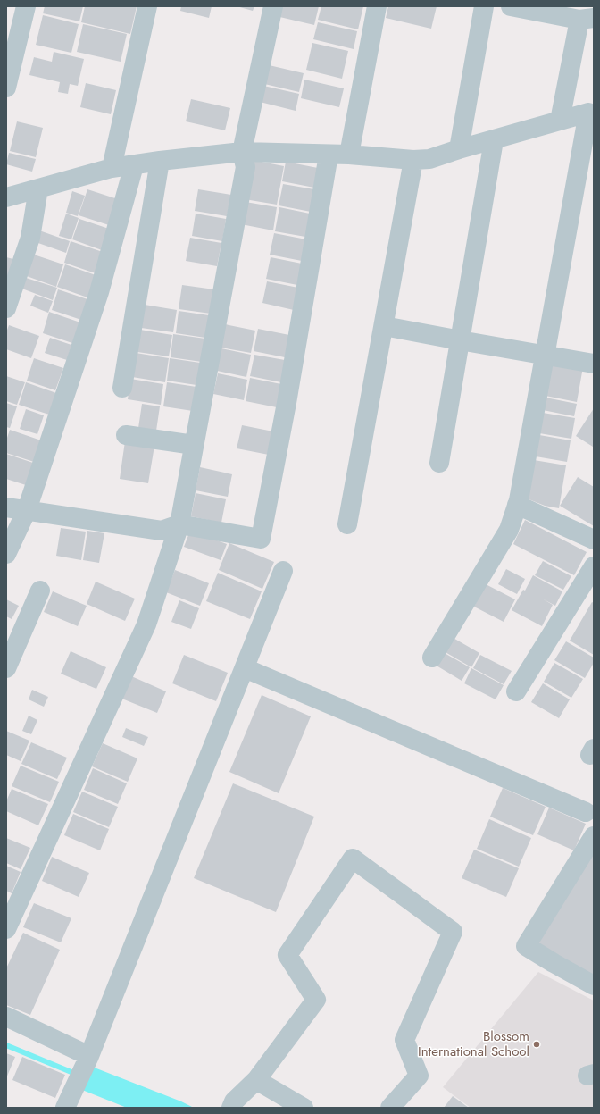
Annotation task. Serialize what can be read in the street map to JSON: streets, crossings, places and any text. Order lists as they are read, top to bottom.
{
  "places": ["Blossom International School"]
}
